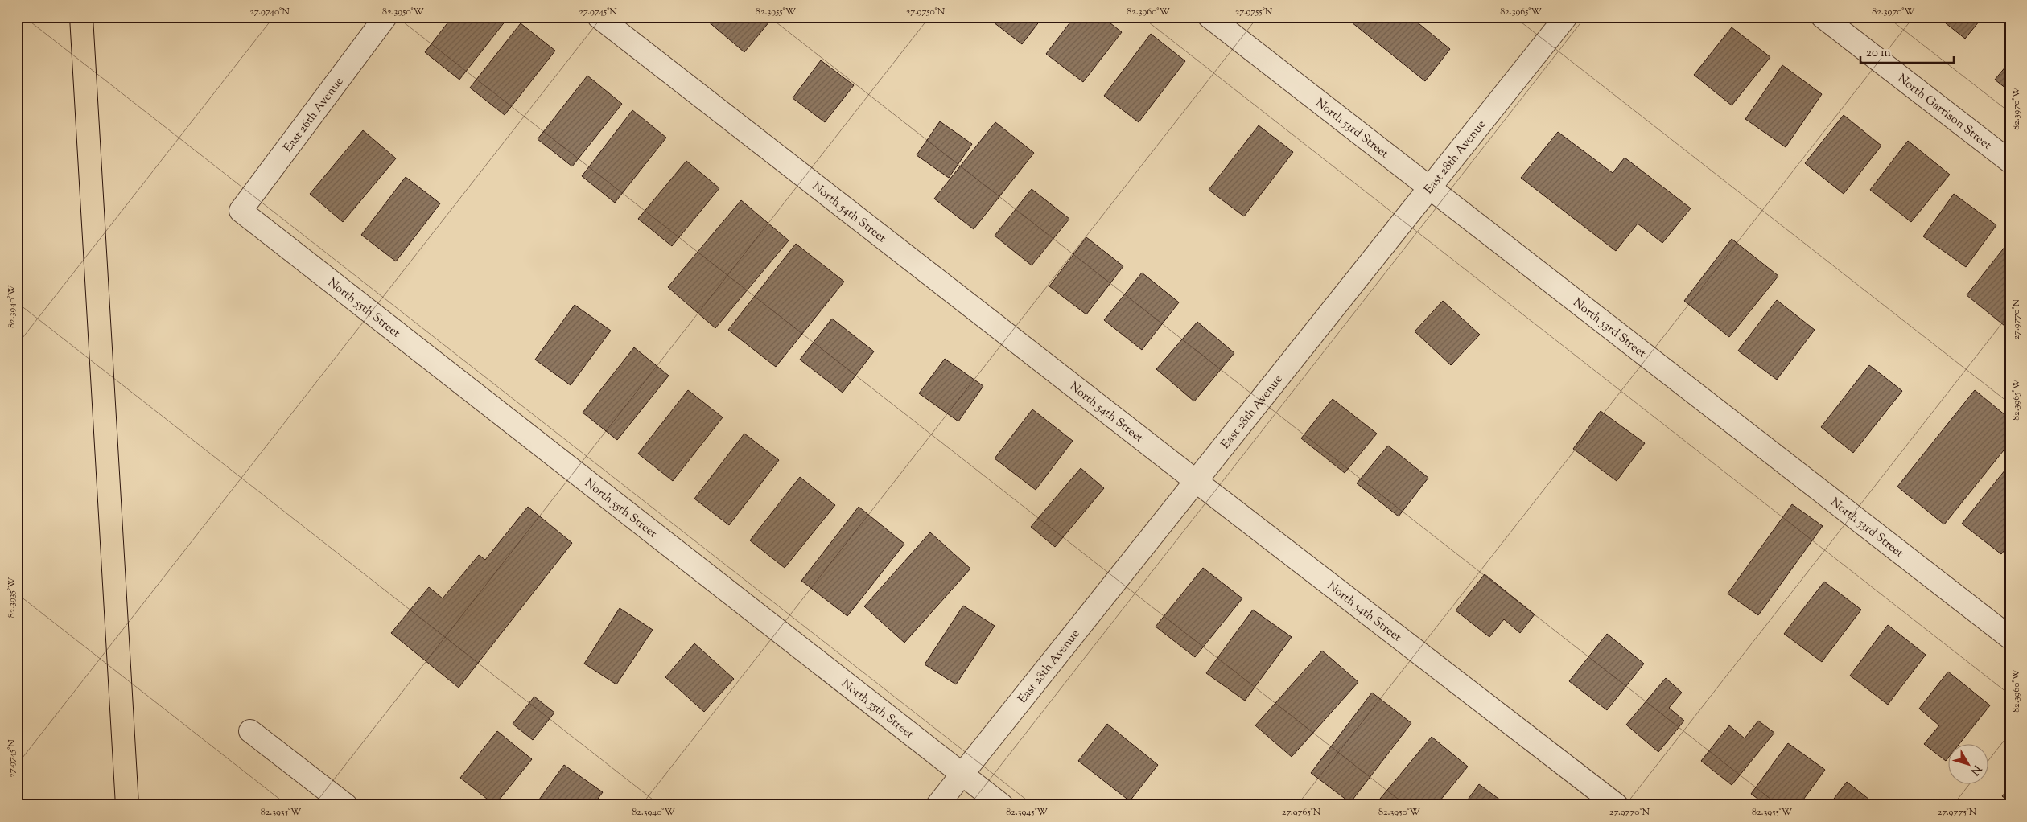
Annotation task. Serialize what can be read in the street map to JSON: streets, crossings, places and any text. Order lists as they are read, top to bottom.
{
  "streets": {
    "street": [
      "North Garrison Street",
      "East 26th Avenue",
      "North 53rd Street",
      "East 28th Avenue",
      "North 54th Street",
      "North 55th Street"
    ]
  },
  "crossings": [
    ["East 26th Avenue", "North 55th Street"],
    ["North 53rd Street", "East 28th Avenue"],
    ["East 28th Avenue", "North 54th Street"],
    ["East 28th Avenue", "North 55th Street"]
  ],
  "scale_bar": "20 m",
  "north": "bottom right",
  "coordinates": [
    "27.9740°N",
    "82.3950°W",
    "27.9745°N",
    "82.3955°W",
    "27.9750°N",
    "82.3960°W",
    "27.9755°N",
    "82.3965°W",
    "82.3970°W",
    "82.3940°W",
    "27.9770°N",
    "82.3935°W",
    "82.3945°W",
    "27.9765°N",
    "27.9775°N"
  ]
}
